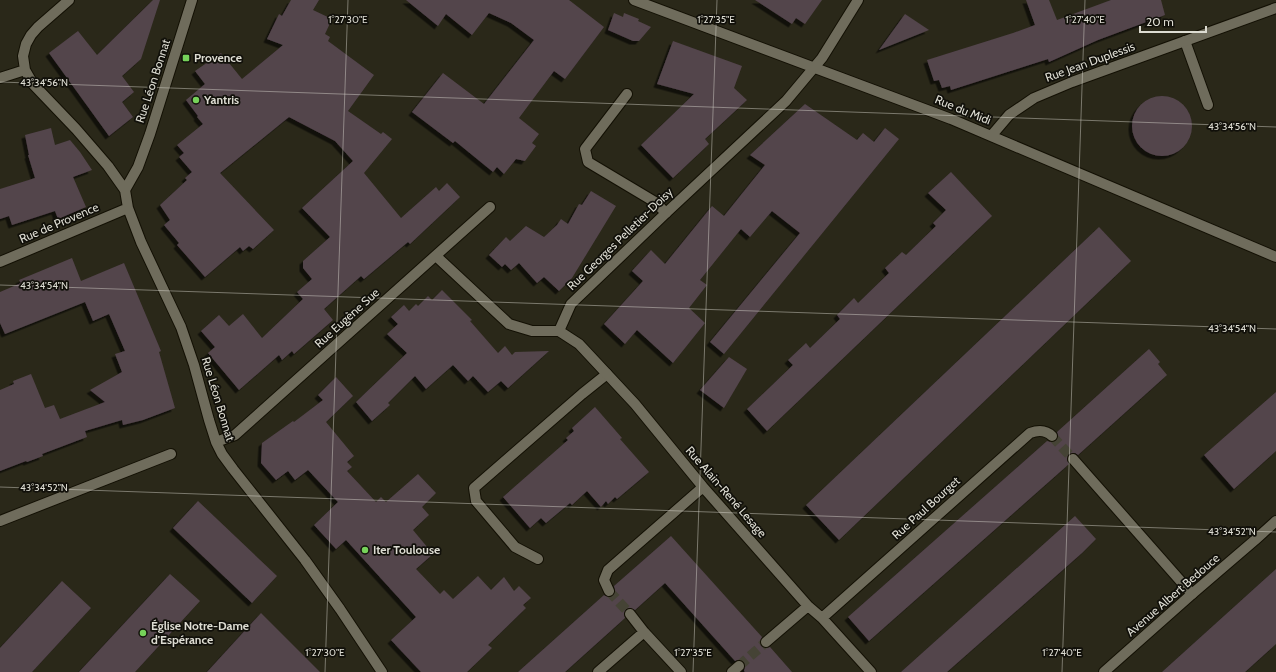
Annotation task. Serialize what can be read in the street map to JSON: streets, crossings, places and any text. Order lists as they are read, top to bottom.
{
  "streets": {
    "street": [
      "Rue Jean Duplessis",
      "Rue Léon Bonnat",
      "Rue du Midi",
      "Rue de Provence",
      "Rue Georges Pelletier-Doisy",
      "Rue Eugène Sue",
      "Rue Alain-René Lesage",
      "Rue Paul Bourget",
      "Avenue Albert Bedouce"
    ]
  },
  "crossings": [
    ["Rue Jean Duplessis", "Rue du Midi"],
    ["Rue Léon Bonnat", "Rue de Provence"],
    ["Rue Léon Bonnat", "Rue Eugène Sue"],
    ["Rue du Midi", "Rue Georges Pelletier-Doisy"],
    ["Rue Georges Pelletier-Doisy", "Rue Alain-René Lesage"],
    ["Rue Alain-René Lesage", "Rue Paul Bourget"]
  ],
  "places": {
    "transit": ["Provence"],
    "other": ["Yantris", "Iter Toulouse", "Église Notre-Dame d'Espérance"]
  },
  "scale_bar": "20 m",
  "coordinates": [
    "1°27'30\"E",
    "1°27'35\"E",
    "1°27'40\"E",
    "43°34'56\"N",
    "43°34'54\"N",
    "43°34'52\"N"
  ]
}
